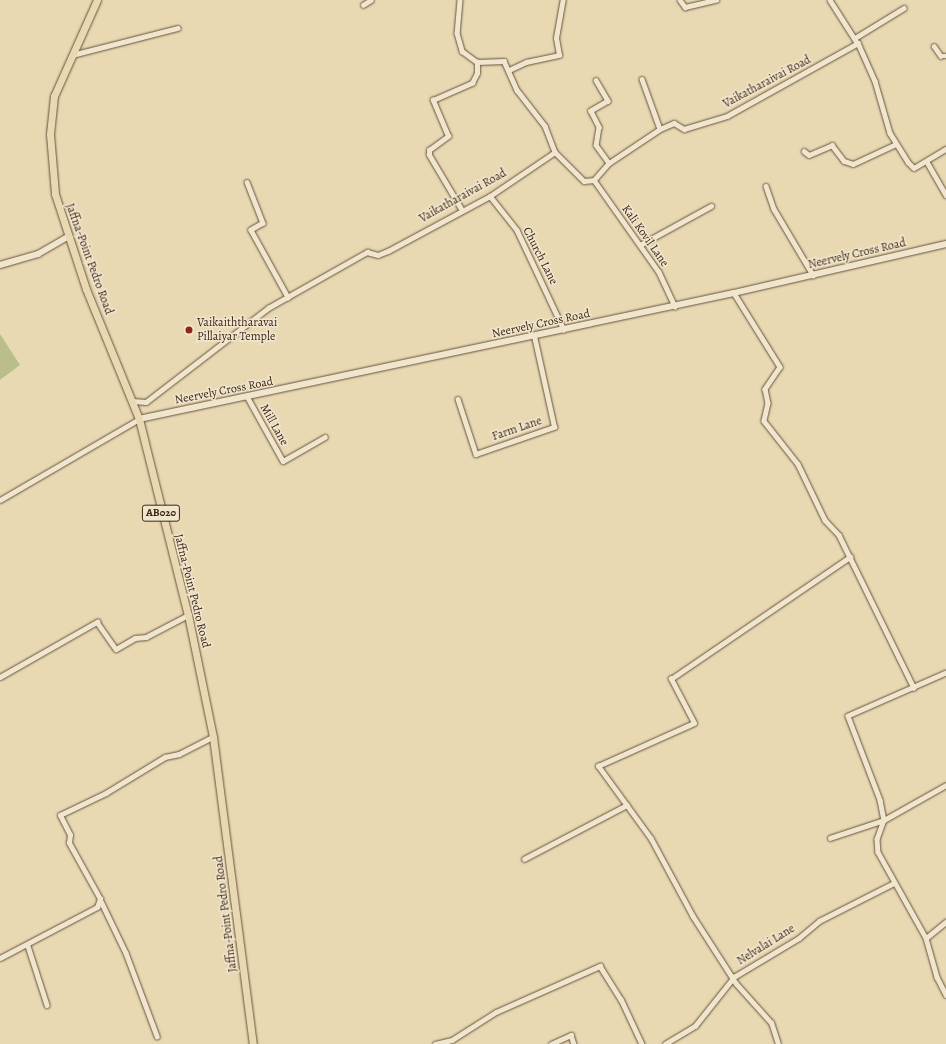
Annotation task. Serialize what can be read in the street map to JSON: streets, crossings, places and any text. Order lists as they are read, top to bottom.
{
  "streets": {
    "main road": ["Jaffna-Point Pedro Road", "AB020"],
    "street": [
      "Vaikatharaivai Road",
      "Kali Kovil Lane",
      "Neervely Cross Road",
      "Church Lane",
      "Mill Lane",
      "Farm Lane",
      "Nelvalai Lane"
    ]
  },
  "crossings": [
    ["Vaikatharaivai Road", "Kali Kovil Lane"],
    ["Vaikatharaivai Road", "Church Lane"],
    ["Vaikatharaivai Road", "Jaffna-Point Pedro Road"],
    ["Kali Kovil Lane", "Neervely Cross Road"],
    ["Neervely Cross Road", "Church Lane"],
    ["Neervely Cross Road", "Jaffna-Point Pedro Road"],
    ["Neervely Cross Road", "Mill Lane"],
    ["Neervely Cross Road", "Farm Lane"]
  ],
  "places": ["Vaikaiththaravai Pillaiyar Temple"]
}
